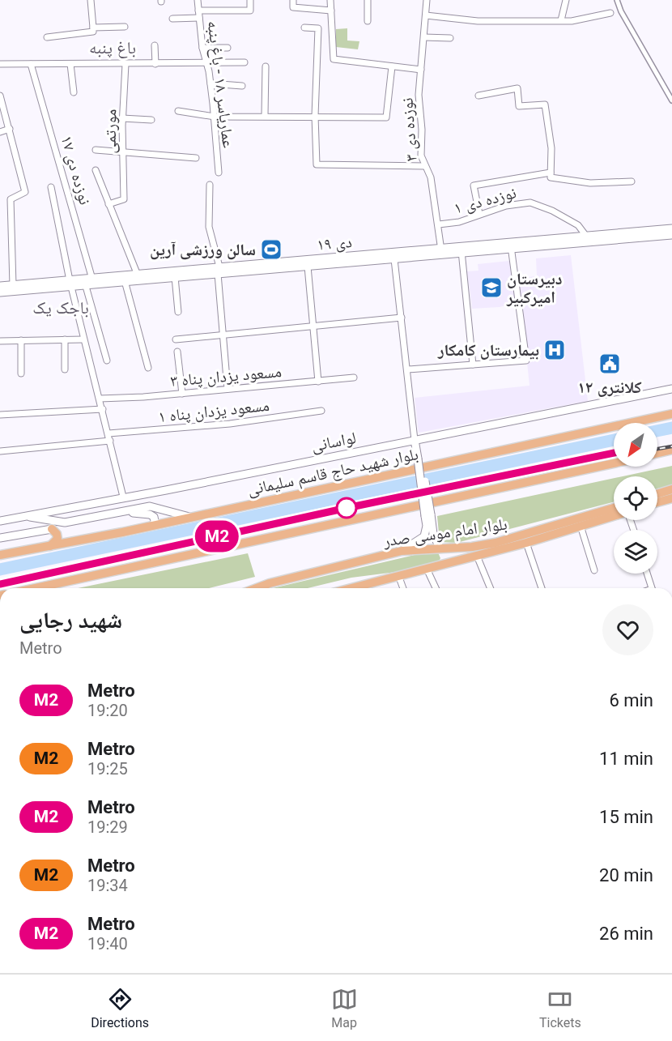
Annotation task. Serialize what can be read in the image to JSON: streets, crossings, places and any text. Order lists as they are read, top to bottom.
{
  "streets": {
    "main road": [
      "۱۹ دی",
      "لواسانی",
      "بلوار شهید حاج قاسم سلیمانی",
      "بلوار امام موسی صدر"
    ],
    "street": [
      "عماریاسر ۱۸ - باغ پنبه",
      "نوزده دی ۳",
      "مورتمی",
      "نوزده دی ۱۷",
      "نوزده دی ۱",
      "۳ مسعود یزدان پناه",
      "۱ مسعود یزدان پناه"
    ]
  },
  "crossings": [
    ["نوزده دی ۳", "نوزده دی ۱"],
    ["نوزده دی ۳", "۱۹ دی"],
    ["نوزده دی ۱۷", "۱۹ دی"],
    ["نوزده دی ۱", "۱۹ دی"]
  ],
  "districts": ["باغ پنبه", "باجک یک"],
  "places": {
    "sports": ["سالن ورزشی آرین"],
    "school or university": ["دبیرستان امیرکبیر"],
    "hospital": ["بیمارستان کامکار"],
    "public building": ["کلانتری ۱۲"]
  },
  "lines": ["metro line M2"],
  "north": "bottom left",
  "page": {
    "on_map": "M2",
    "heading": ["شهید رجایی", "Metro"],
    "list": [
      {
        "mark": "M2",
        "name": "Metro",
        "note": "19:20",
        "value": "6 min"
      },
      {
        "mark": "M2",
        "name": "Metro",
        "note": "19:25",
        "value": "11 min"
      },
      {
        "mark": "M2",
        "name": "Metro",
        "note": "19:29",
        "value": "15 min"
      },
      {
        "mark": "M2",
        "name": "Metro",
        "note": "19:34",
        "value": "20 min"
      },
      {
        "mark": "M2",
        "name": "Metro",
        "note": "19:40",
        "value": "26 min"
      }
    ],
    "tabs": ["Directions", "Map", "Tickets"]
  }
}
